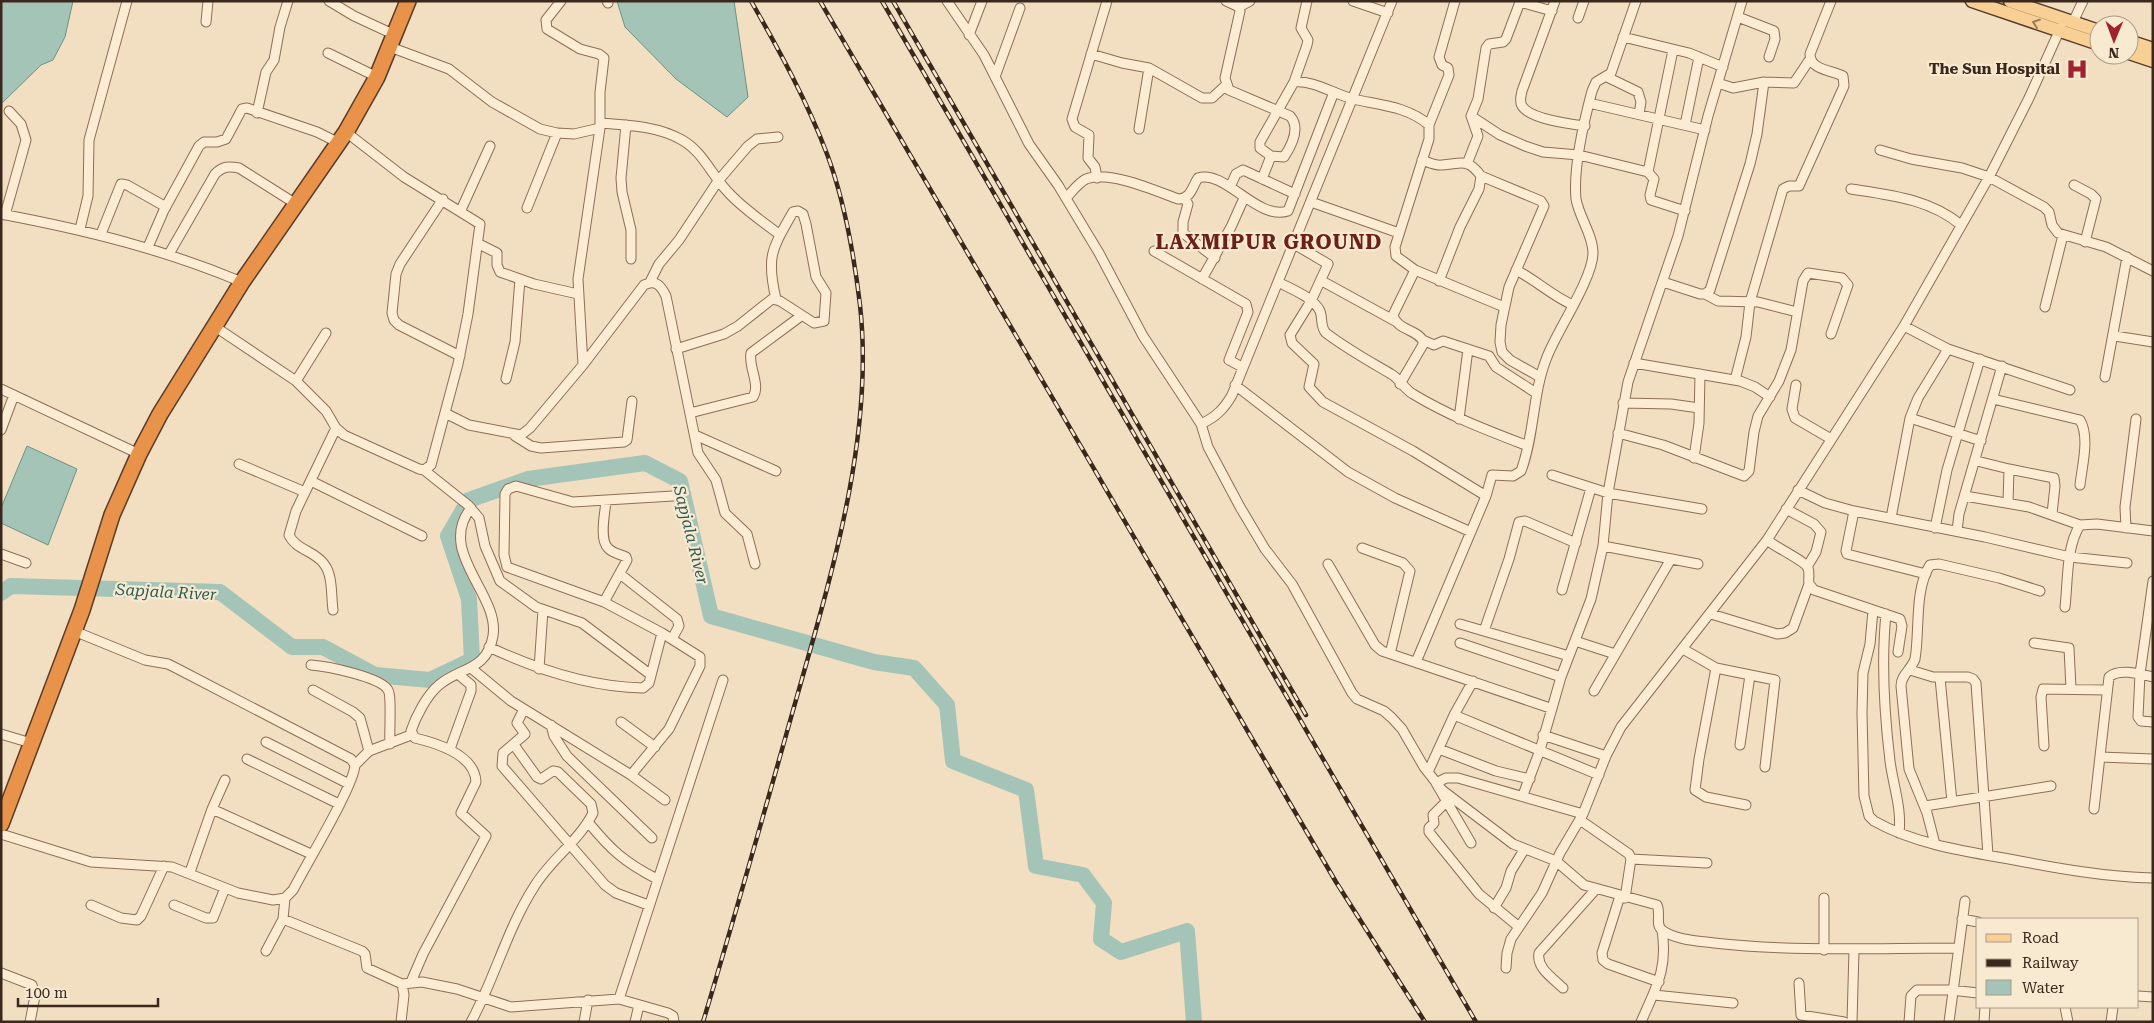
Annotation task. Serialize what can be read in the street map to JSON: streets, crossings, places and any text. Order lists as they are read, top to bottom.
{
  "districts": ["LAXMIPUR GROUND"],
  "water": ["Sapjala River"],
  "places": {
    "hospital": ["The Sun Hospital"]
  },
  "legend": ["Road", "Railway", "Water"],
  "scale_bar": "100 m",
  "north": "bottom"
}
